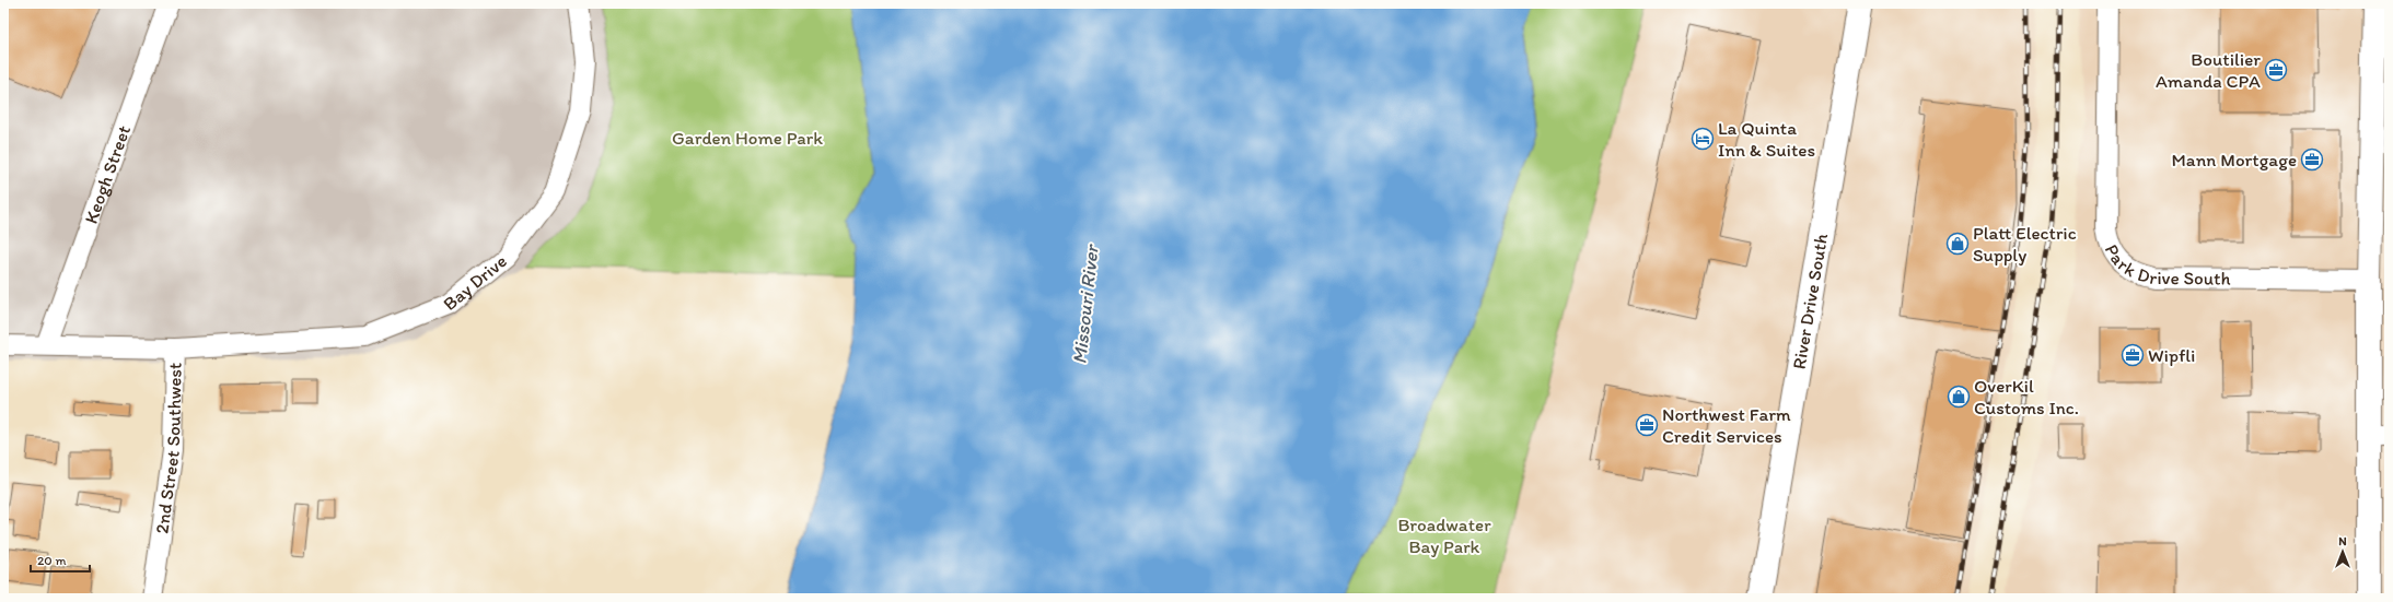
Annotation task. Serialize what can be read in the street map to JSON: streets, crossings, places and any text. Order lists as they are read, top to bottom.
{
  "streets": {
    "main road": ["River Drive South"],
    "street": [
      "Keogh Street",
      "Park Drive South",
      "Bay Drive",
      "2nd Street Southwest"
    ]
  },
  "crossings": [
    ["Keogh Street", "Bay Drive"],
    ["Bay Drive", "2nd Street Southwest"]
  ],
  "water": ["Missouri River"],
  "parks": ["Garden Home Park", "Broadwater Bay Park"],
  "places": {
    "office": [
      "Boutilier Amanda CPA",
      "Mann Mortgage",
      "Wipfli",
      "Northwest Farm Credit Services"
    ],
    "hotel": ["La Quinta Inn & Suites"],
    "shop": ["Platt Electric Supply", "OverKil Customs Inc."]
  },
  "scale_bar": "20 m",
  "north": "top"
}
